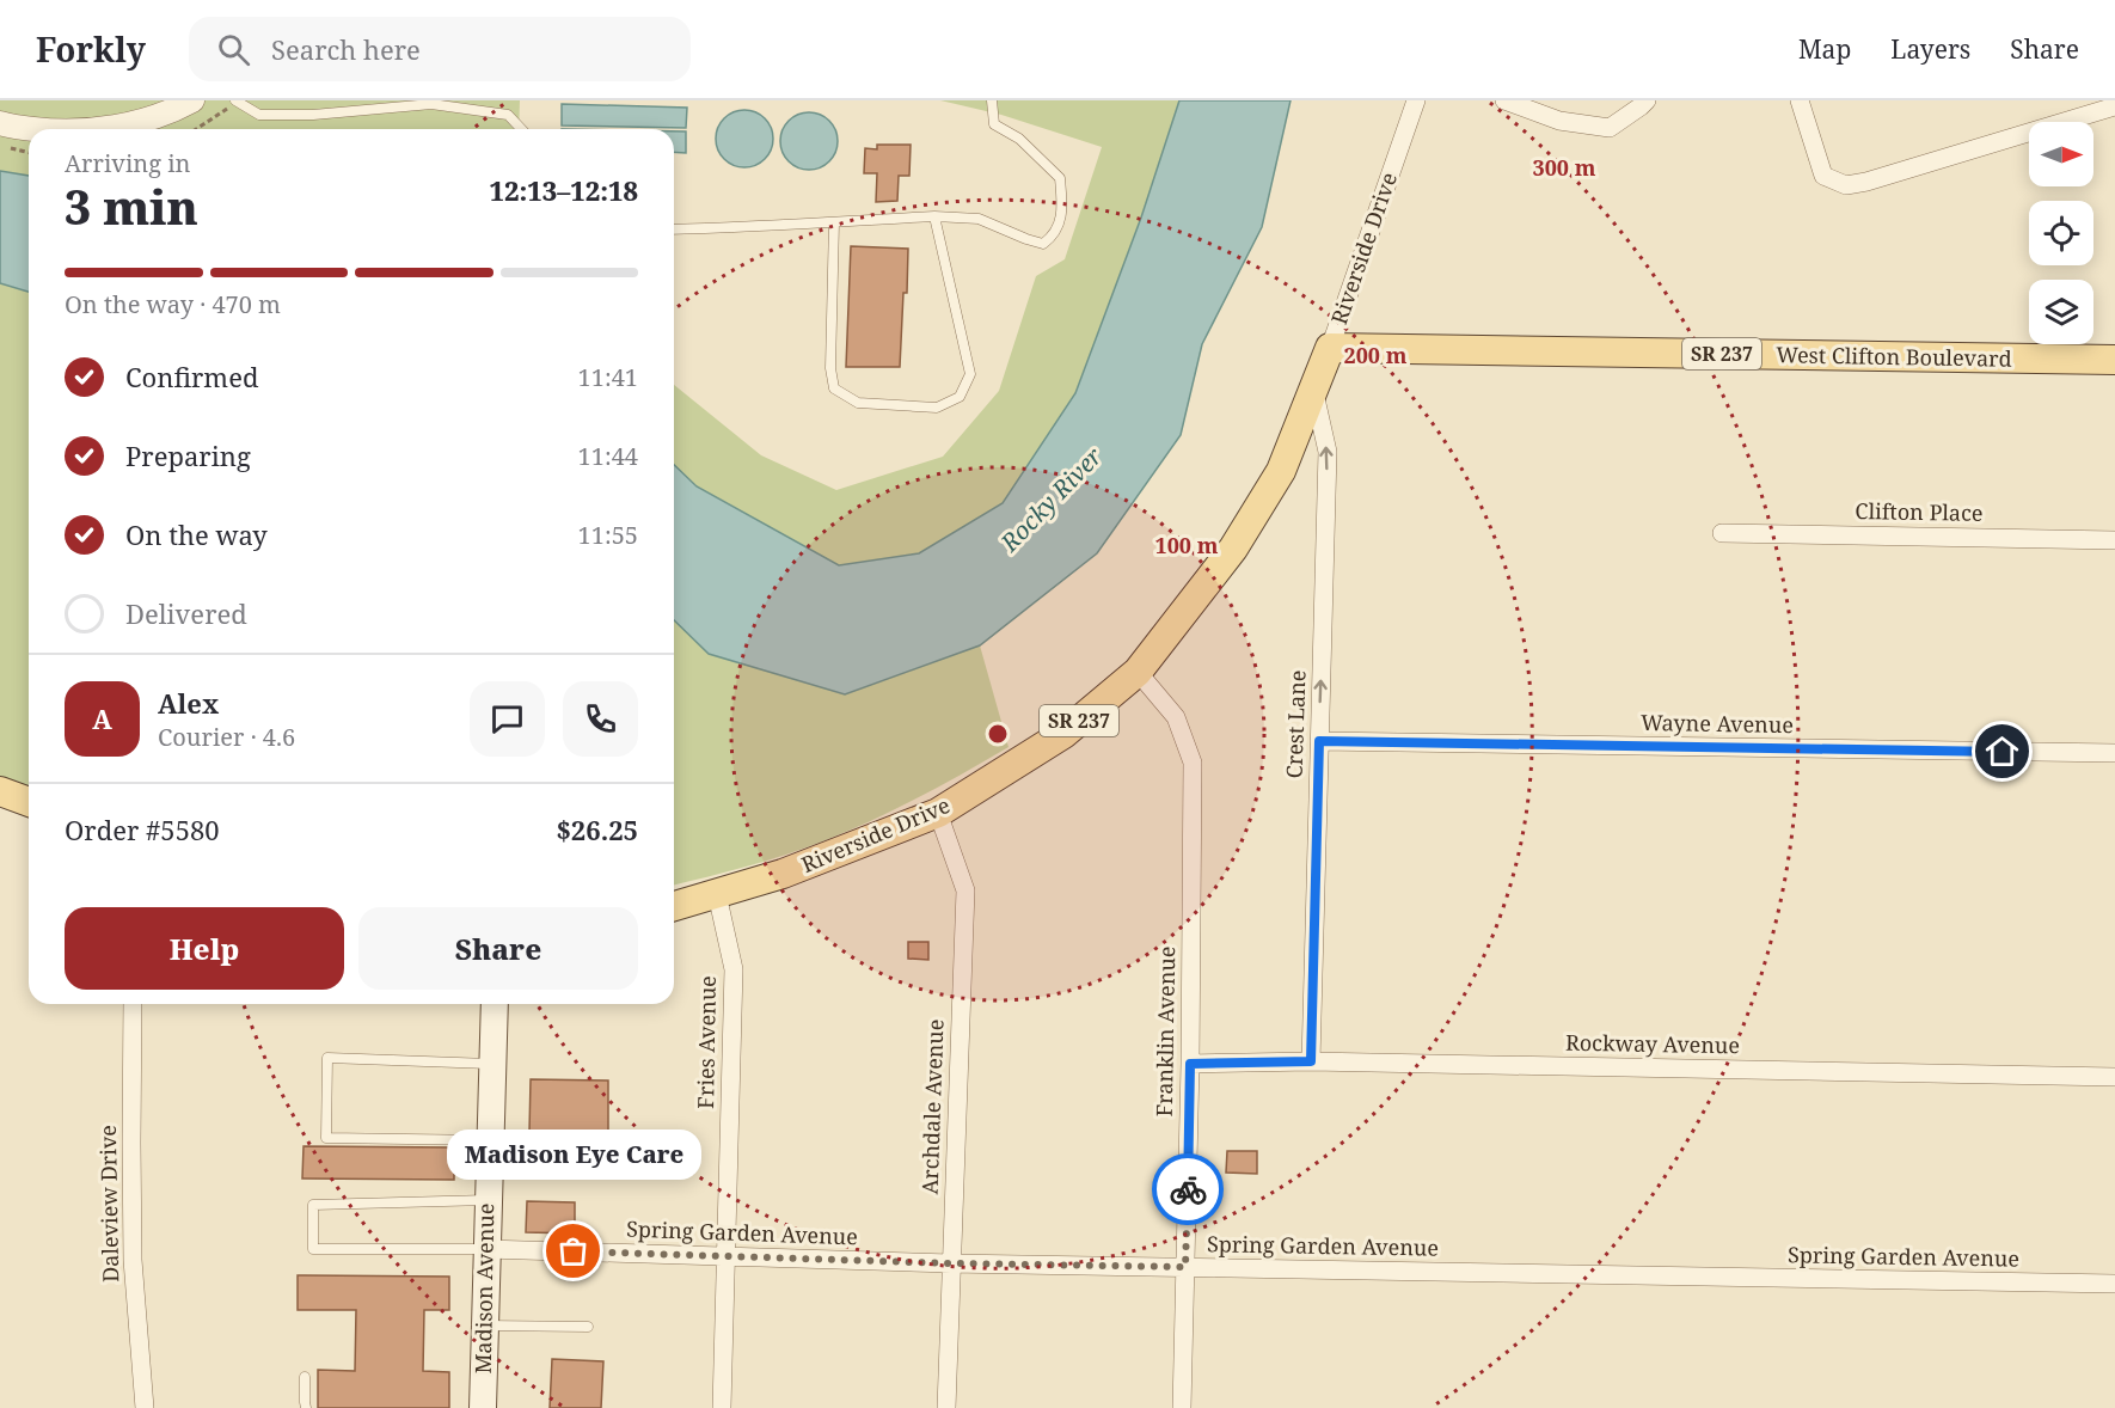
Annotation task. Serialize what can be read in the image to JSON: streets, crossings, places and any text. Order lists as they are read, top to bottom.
{
  "streets": {
    "main road": [
      "Riverside Drive",
      "SR 237",
      "West Clifton Boulevard",
      "Madison Avenue"
    ],
    "street": [
      "Clifton Place",
      "Crest Lane",
      "Wayne Avenue",
      "Franklin Avenue",
      "Fries Avenue",
      "Rockway Avenue",
      "Archdale Avenue",
      "Daleview Drive",
      "Spring Garden Avenue"
    ]
  },
  "crossings": [
    ["Riverside Drive", "West Clifton Boulevard"],
    ["Riverside Drive", "Crest Lane"],
    ["Riverside Drive", "Franklin Avenue"],
    ["Riverside Drive", "Fries Avenue"],
    ["Riverside Drive", "Archdale Avenue"],
    ["Crest Lane", "Wayne Avenue"],
    ["Crest Lane", "Rockway Avenue"],
    ["Franklin Avenue", "Rockway Avenue"],
    ["Franklin Avenue", "Spring Garden Avenue"],
    ["Fries Avenue", "Spring Garden Avenue"],
    ["Archdale Avenue", "Spring Garden Avenue"],
    ["Spring Garden Avenue", "Madison Avenue"]
  ],
  "one_way": ["Crest Lane"],
  "water": ["Rocky River"],
  "places": ["Madison Eye Care"],
  "north": "right",
  "page": {
    "header": "Forkly",
    "search": "Search here",
    "nav": ["Map", "Layers", "Share"],
    "heading": ["3 min", "Arriving in", "12:13–12:18"],
    "panel": [
      "Alex",
      "Courier · 4.6",
      "Order #5580",
      "$26.25"
    ],
    "bar": "On the way · 470 m",
    "list": [
      ["Confirmed", "11:41"],
      ["Preparing", "11:44"],
      ["On the way", "11:55"],
      "Delivered"
    ],
    "round": "A",
    "buttons": ["Help", "Share"],
    "bubble": "Madison Eye Care"
  },
  "rings": ["300 m", "200 m", "100 m"]
}
